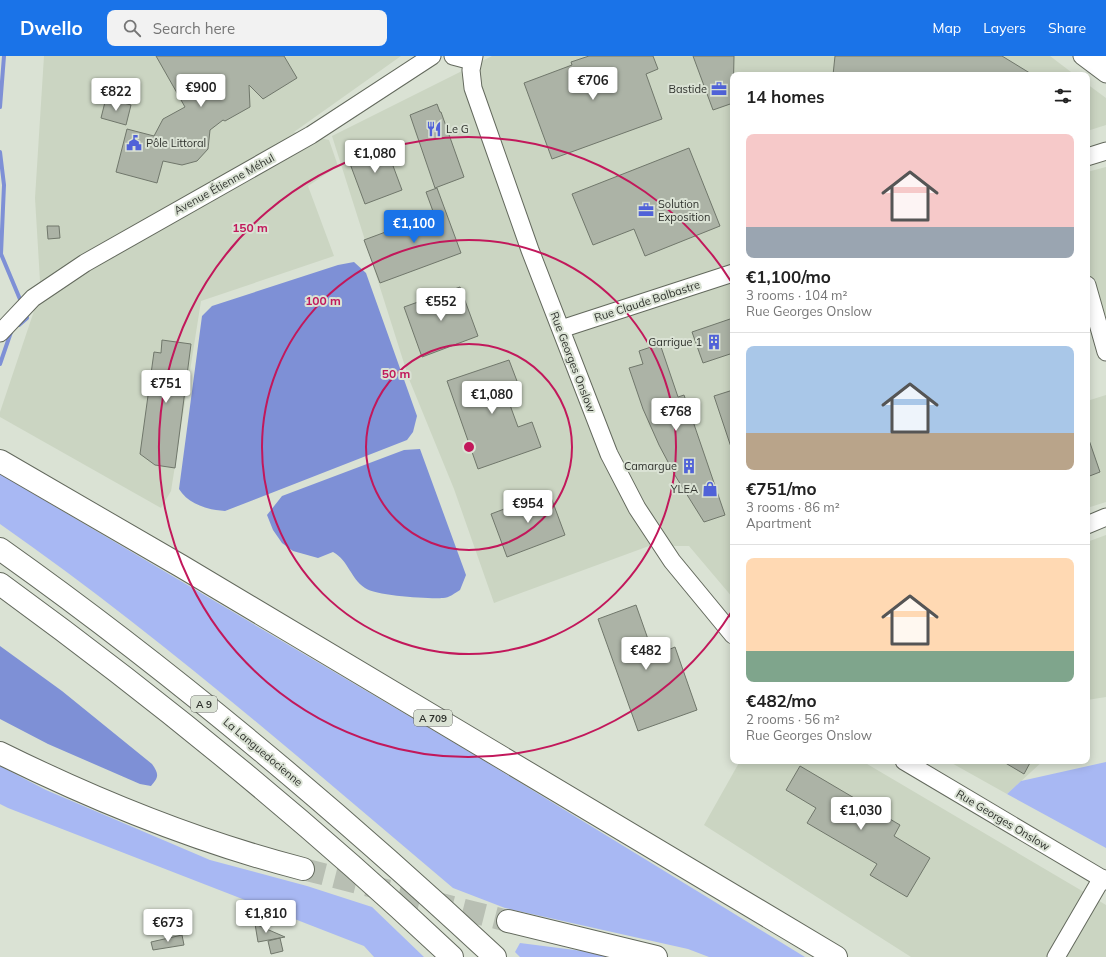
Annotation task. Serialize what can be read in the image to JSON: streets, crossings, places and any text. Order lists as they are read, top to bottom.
{
  "streets": {
    "highway": ["A 9", "A 709", "La Languedocienne"],
    "street": ["Avenue Étienne Méhul", "Rue Claude Balbastre", "Rue Georges Onslow"]
  },
  "crossings": [
    ["Rue Claude Balbastre", "Rue Georges Onslow"]
  ],
  "places": {
    "office": ["Bastide", "Solution Exposition"],
    "restaurant": ["Le G"],
    "public building": ["Pôle Littoral"],
    "building": ["Garrigue 1", "Camargue"],
    "shop": ["YLEA"]
  },
  "page": {
    "header": "Dwello",
    "search": "Search here",
    "nav": ["Map", "Layers", "Share"],
    "price": [
      "€706",
      "€900",
      "€822",
      "€1,080",
      "€1,100",
      "€552",
      "€751",
      "€1,080",
      "€768",
      "€954",
      "€482",
      "€1,030",
      "€1,810",
      "€673"
    ],
    "heading": "14 homes",
    "list": [
      {
        "name": "€1,100/mo",
        "note": "3 rooms · 104 m² · Rue Georges Onslow"
      },
      {
        "name": "€751/mo",
        "note": "3 rooms · 86 m² · Apartment"
      },
      {
        "name": "€482/mo",
        "note": "2 rooms · 56 m² · Rue Georges Onslow"
      }
    ]
  },
  "rings": ["150 m", "100 m", "50 m"]
}
